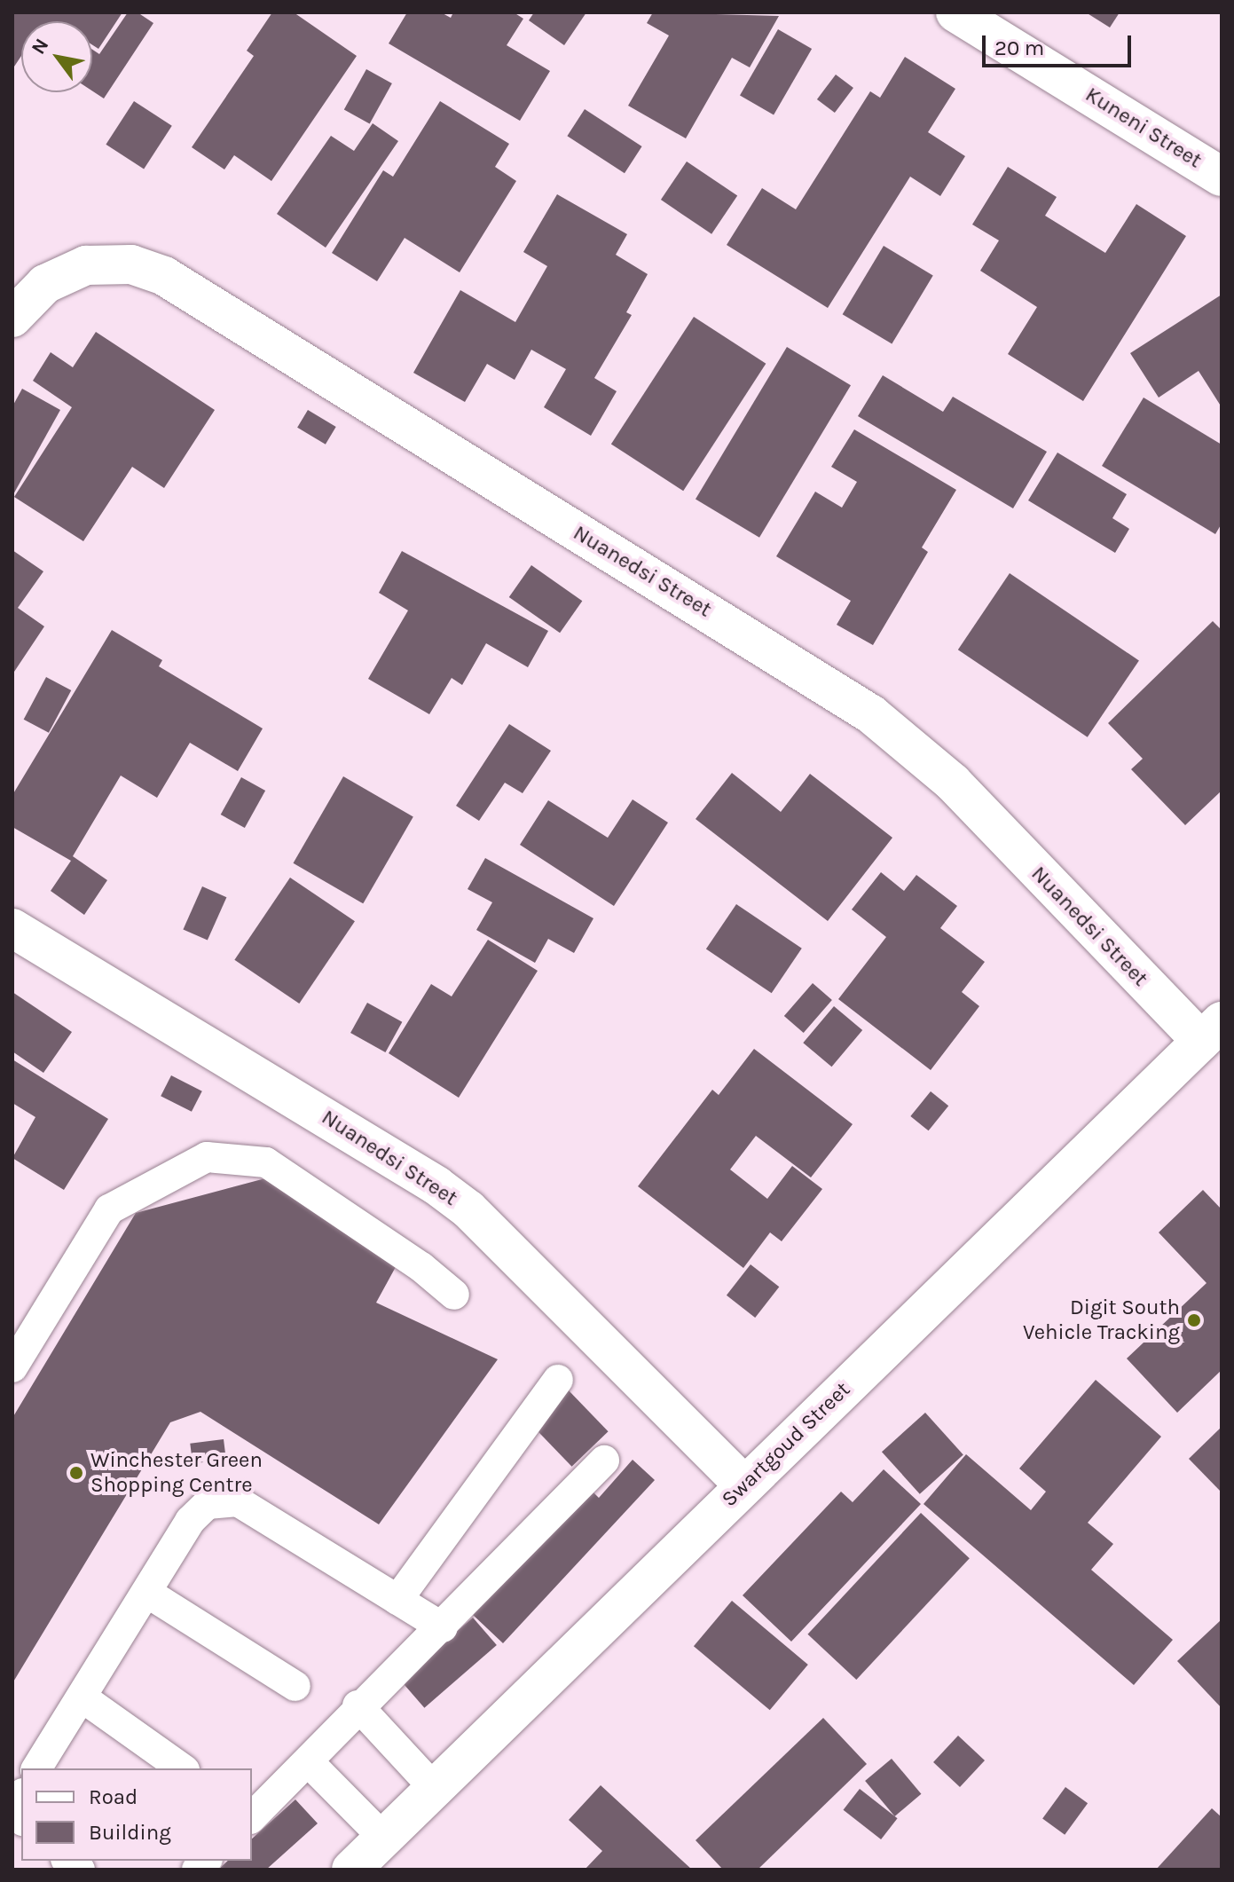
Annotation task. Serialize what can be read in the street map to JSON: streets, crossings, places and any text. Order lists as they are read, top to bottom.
{
  "streets": {
    "street": ["Kuneni Street", "Nuanedsi Street", "Swartgoud Street"]
  },
  "crossings": [
    ["Nuanedsi Street", "Swartgoud Street"]
  ],
  "places": ["Digit South Vehicle Tracking", "Winchester Green Shopping Centre"],
  "legend": ["Road", "Building"],
  "scale_bar": "20 m",
  "north": "top left"
}
